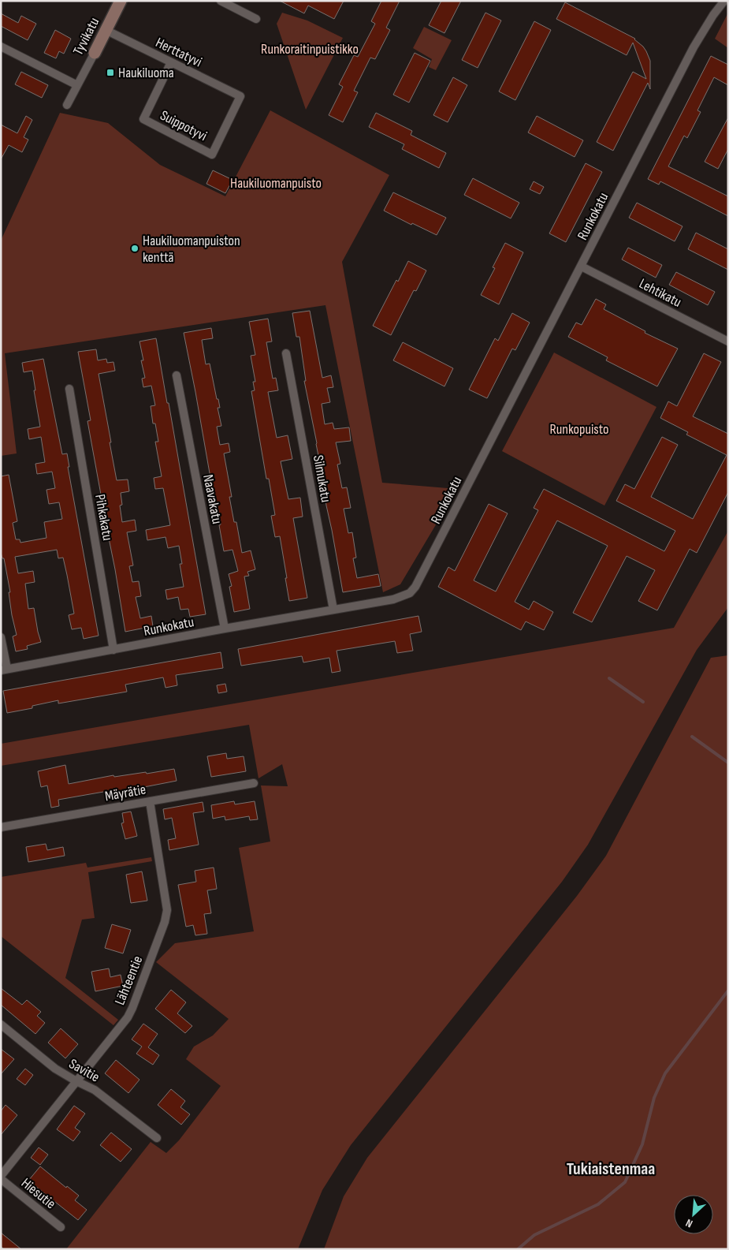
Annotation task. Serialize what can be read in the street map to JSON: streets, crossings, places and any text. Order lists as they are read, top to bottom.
{
  "streets": {
    "street": [
      "Tyvikatu",
      "Herttatyvi",
      "Suippotyvi",
      "Runkokatu",
      "Lehtikatu",
      "Silmukatu",
      "Naavakatu",
      "Pihkakatu",
      "Mäyrätie",
      "Lähteentie",
      "Savitie",
      "Hiesutie"
    ]
  },
  "crossings": [
    ["Tyvikatu", "Herttatyvi"],
    ["Herttatyvi", "Suippotyvi"],
    ["Runkokatu", "Lehtikatu"],
    ["Runkokatu", "Silmukatu"],
    ["Runkokatu", "Naavakatu"],
    ["Runkokatu", "Pihkakatu"],
    ["Mäyrätie", "Lähteentie"],
    ["Lähteentie", "Savitie"]
  ],
  "districts": ["Tukiaistenmaa"],
  "parks": ["Runkoraitinpuistikko", "Haukiluomanpuisto", "Runkopuisto"],
  "places": {
    "transit": ["Haukiluoma"],
    "other": ["Haukiluomanpuiston kenttä"]
  },
  "north": "bottom left"
}
